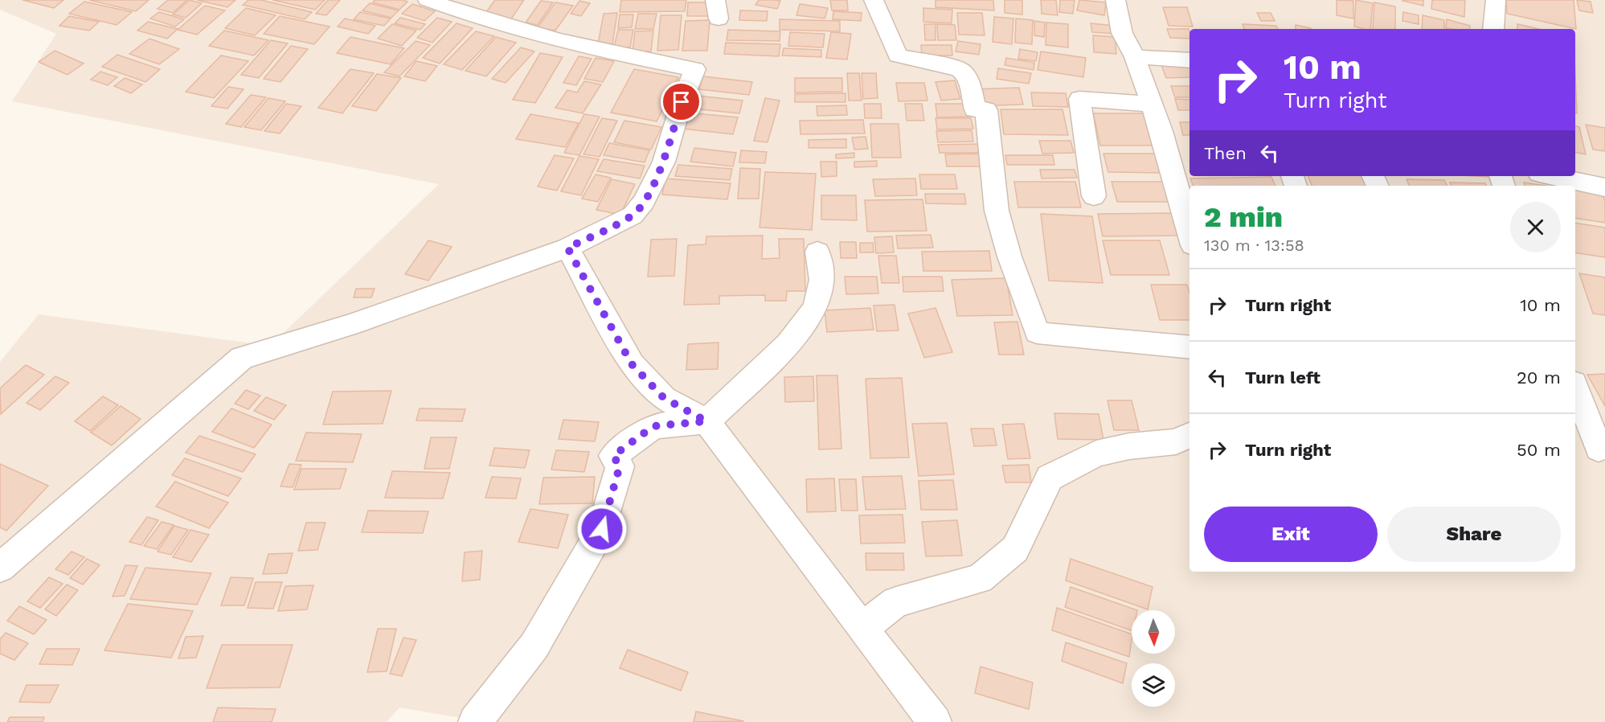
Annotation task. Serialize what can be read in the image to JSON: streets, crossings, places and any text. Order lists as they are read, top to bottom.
{
  "north": "bottom",
  "page": {
    "turn": ["10 m", "Turn right"],
    "then": "Then",
    "heading": ["2 min", "130 m · 13:58"],
    "list": [
      {
        "name": "Turn right",
        "value": "10 m"
      },
      {
        "name": "Turn left",
        "value": "20 m"
      },
      {
        "name": "Turn right",
        "value": "50 m"
      }
    ],
    "buttons": ["Exit", "Share"]
  }
}
